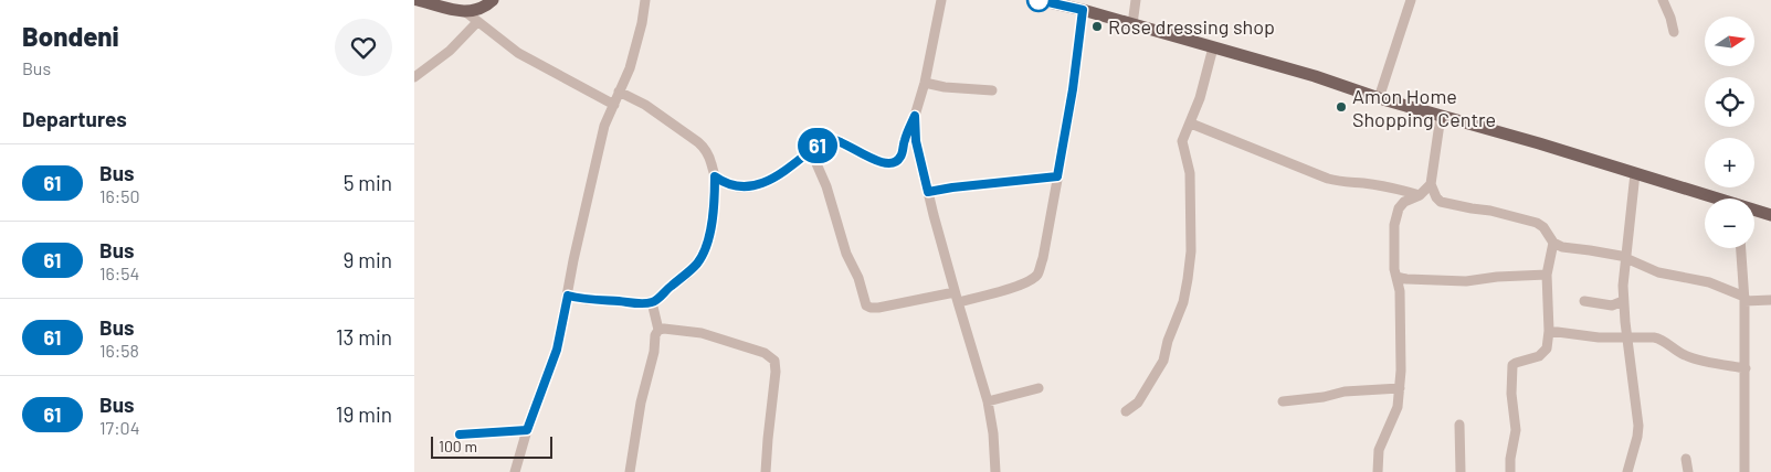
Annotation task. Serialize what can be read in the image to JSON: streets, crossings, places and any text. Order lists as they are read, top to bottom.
{
  "places": ["Rose dressing shop", "Amon Home Shopping Centre"],
  "lines": ["bus line 61"],
  "scale_bar": "100 m",
  "north": "right",
  "page": {
    "heading": [
      ["Bondeni", "Bus"],
      "Departures"
    ],
    "on_map": "61",
    "map_buttons": ["+", "−"],
    "list": [
      {
        "mark": "61",
        "name": "Bus",
        "note": "16:50",
        "value": "5 min"
      },
      {
        "mark": "61",
        "name": "Bus",
        "note": "16:54",
        "value": "9 min"
      },
      {
        "mark": "61",
        "name": "Bus",
        "note": "16:58",
        "value": "13 min"
      },
      {
        "mark": "61",
        "name": "Bus",
        "note": "17:04",
        "value": "19 min"
      }
    ],
    "scale": "100 m"
  }
}
